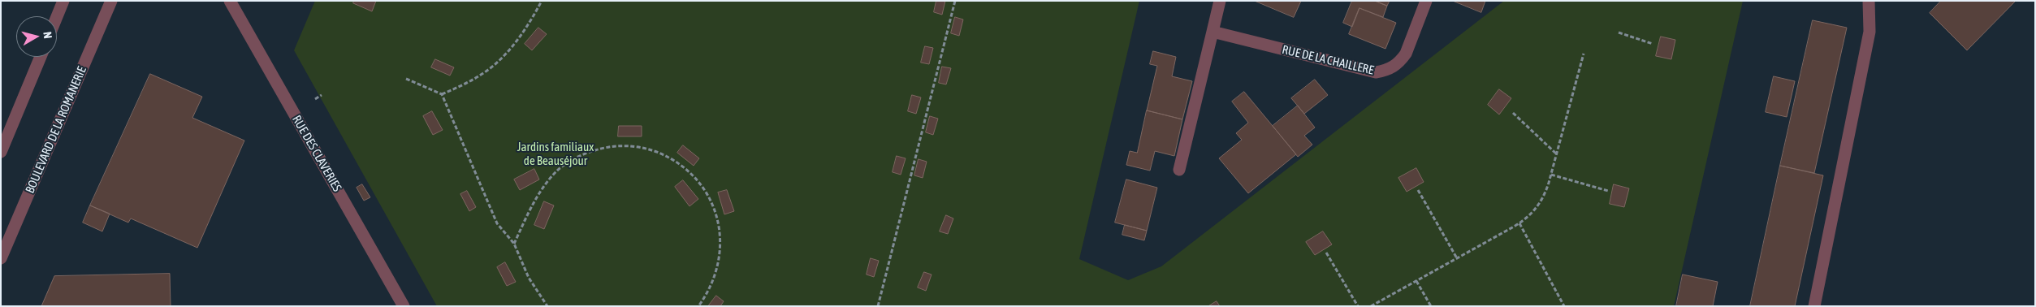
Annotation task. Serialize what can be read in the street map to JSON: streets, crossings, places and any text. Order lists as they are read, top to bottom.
{
  "streets": {
    "street": ["RUE DE LA CHAILLERE", "BOULEVARD DE LA ROMANERIE", "RUE DES CLAVERIES"]
  },
  "parks": ["Jardins familiaux de Beauséjour"],
  "north": "right"
}
